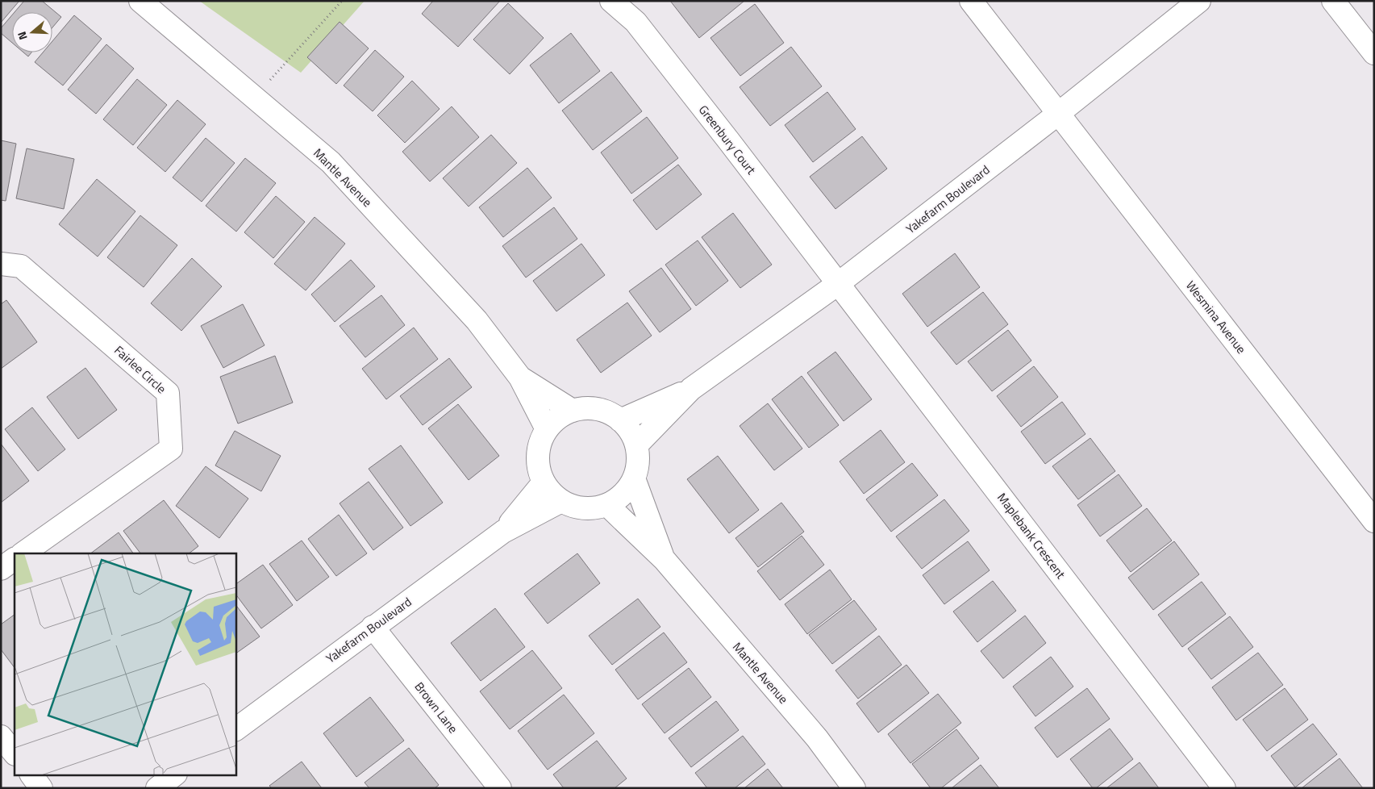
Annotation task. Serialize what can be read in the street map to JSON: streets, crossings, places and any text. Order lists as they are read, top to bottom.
{
  "streets": {
    "street": [
      "Greenbury Court",
      "Mantle Avenue",
      "Yakefarm Boulevard",
      "Wesmina Avenue",
      "Fairlee Circle",
      "Maplebank Crescent",
      "Brown Lane"
    ]
  },
  "crossings": [
    ["Greenbury Court", "Yakefarm Boulevard"],
    ["Greenbury Court", "Maplebank Crescent"],
    ["Mantle Avenue", "Yakefarm Boulevard"],
    ["Yakefarm Boulevard", "Wesmina Avenue"],
    ["Yakefarm Boulevard", "Maplebank Crescent"],
    ["Yakefarm Boulevard", "Brown Lane"]
  ],
  "north": "left"
}
